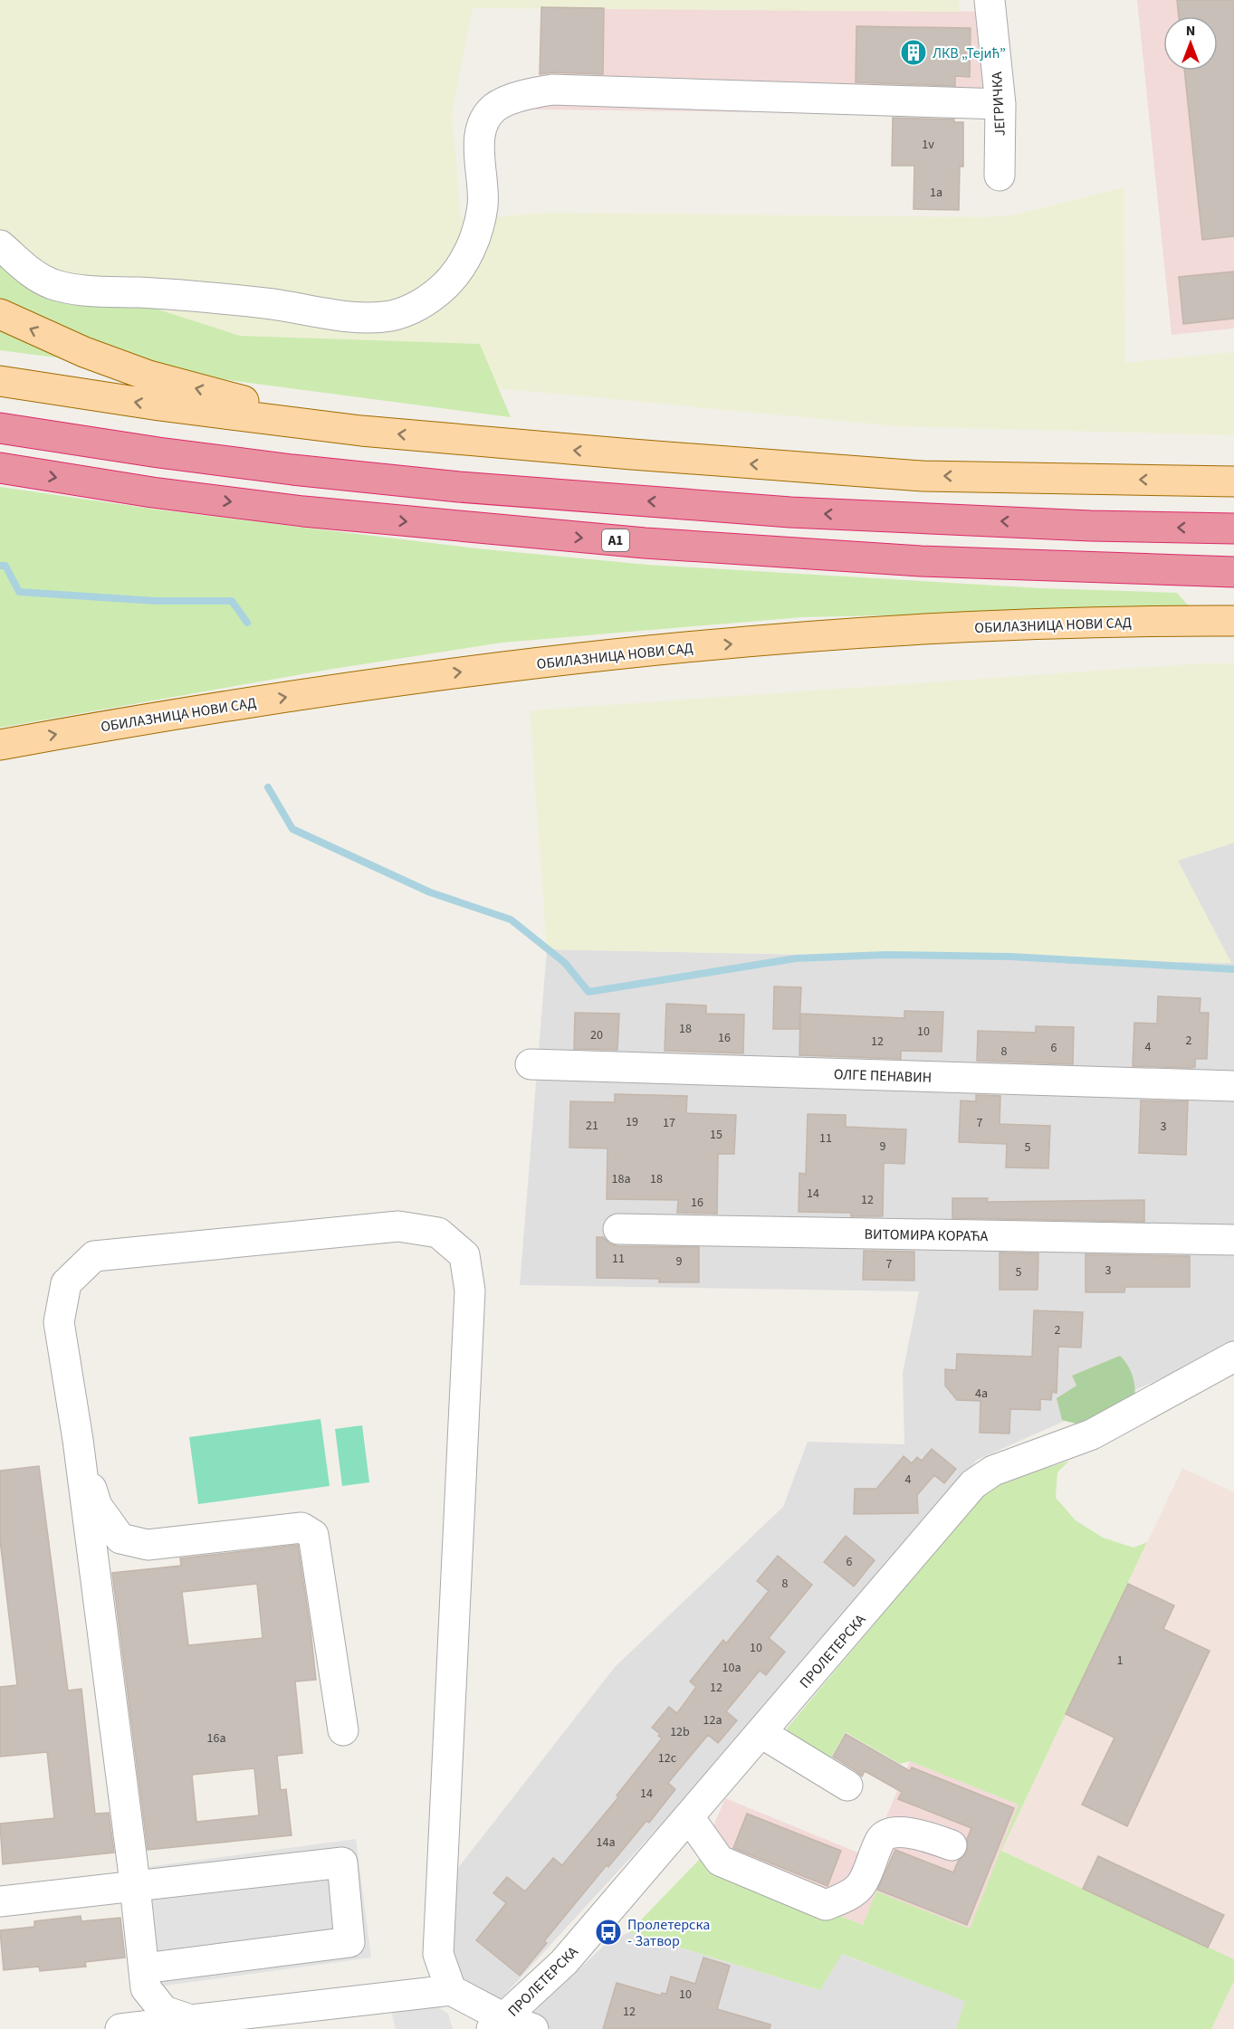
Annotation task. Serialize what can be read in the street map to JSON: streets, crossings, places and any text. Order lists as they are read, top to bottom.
{
  "streets": {
    "highway": ["A1"],
    "main road": ["ОБИЛАЗНИЦА НОВИ САД"],
    "street": [
      "ЈЕГРИЧКА",
      "ОЛГЕ ПЕНАВИН",
      "ВИТОМИРА КОРАЋА",
      "ПРОЛЕТЕРСКА"
    ]
  },
  "places": {
    "building": ["ЛКВ „Тејић”"],
    "bus stop": ["Пролетерска - Затвор"]
  },
  "house_numbers": [
    "1v",
    "1a",
    "18",
    "10",
    "20",
    "16",
    "2",
    "12",
    "4",
    "6",
    "8",
    "19",
    "17",
    "7",
    "21",
    "3",
    "15",
    "11",
    "9",
    "5",
    "18a",
    "18",
    "14",
    "12",
    "16",
    "11",
    "9",
    "7",
    "3",
    "5",
    "2",
    "4a",
    "4",
    "6",
    "8",
    "10",
    "1",
    "10a",
    "12",
    "12a",
    "12b",
    "16a",
    "12c",
    "14",
    "14a",
    "10",
    "12"
  ],
  "north": "top"
}
